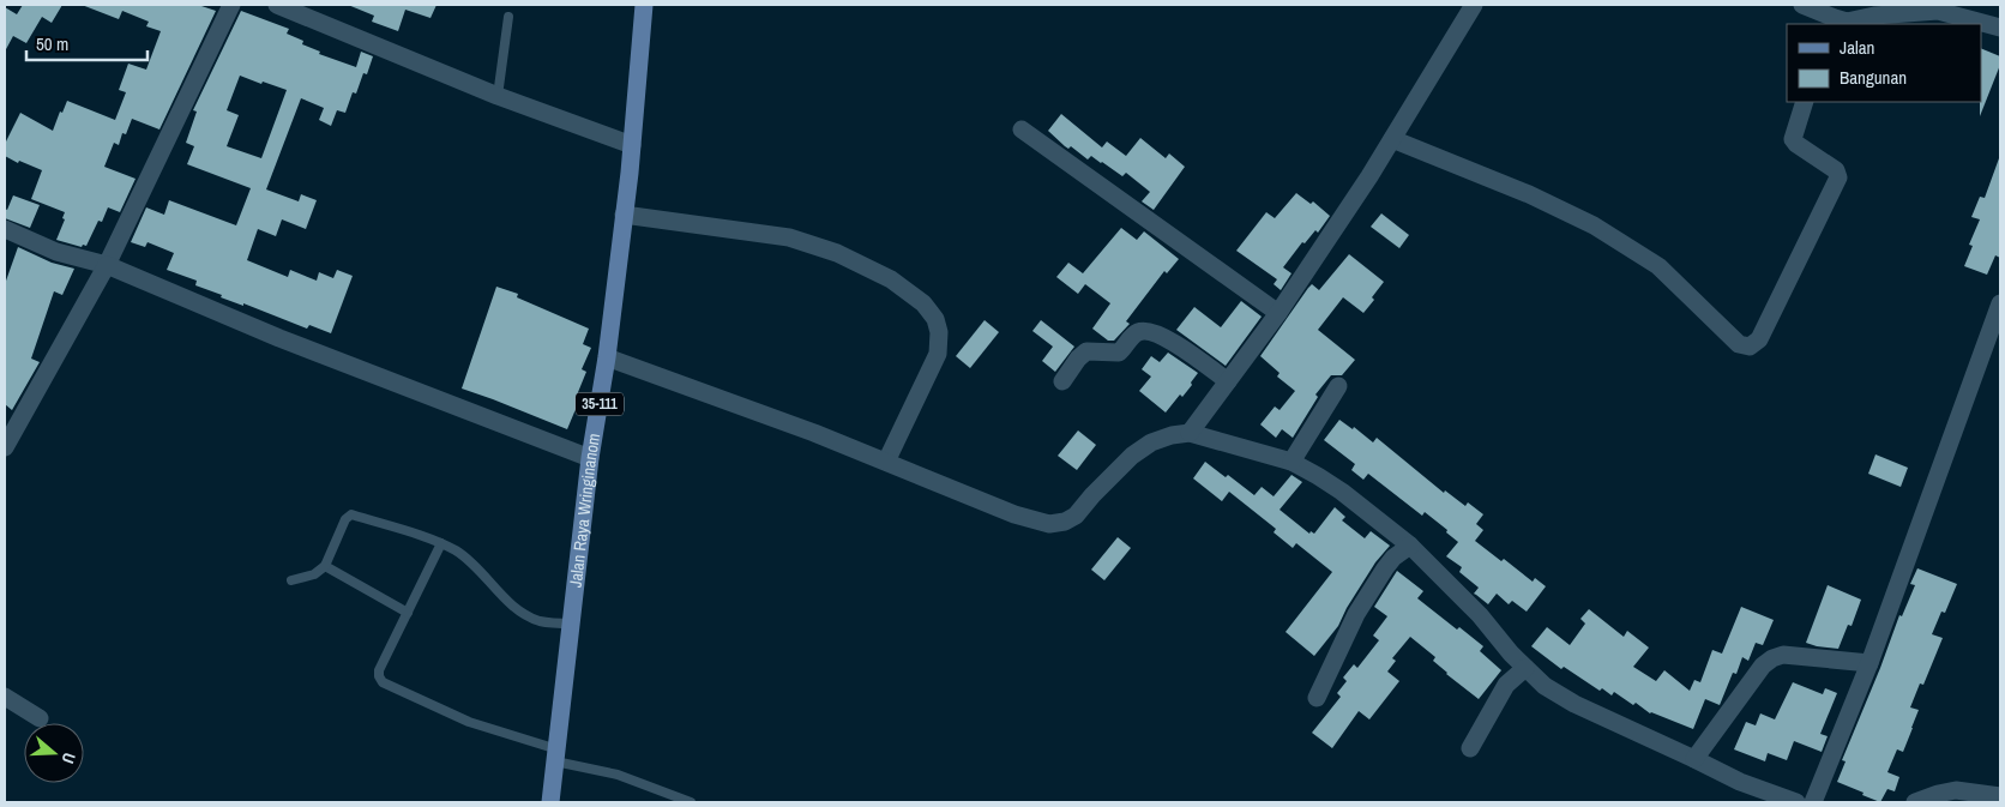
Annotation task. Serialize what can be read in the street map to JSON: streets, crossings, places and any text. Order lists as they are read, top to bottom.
{
  "streets": {
    "main road": ["35-111", "Jalan Raya Wringinanom"]
  },
  "legend": ["Jalan", "Bangunan"],
  "scale_bar": "50 m",
  "north": "right"
}
